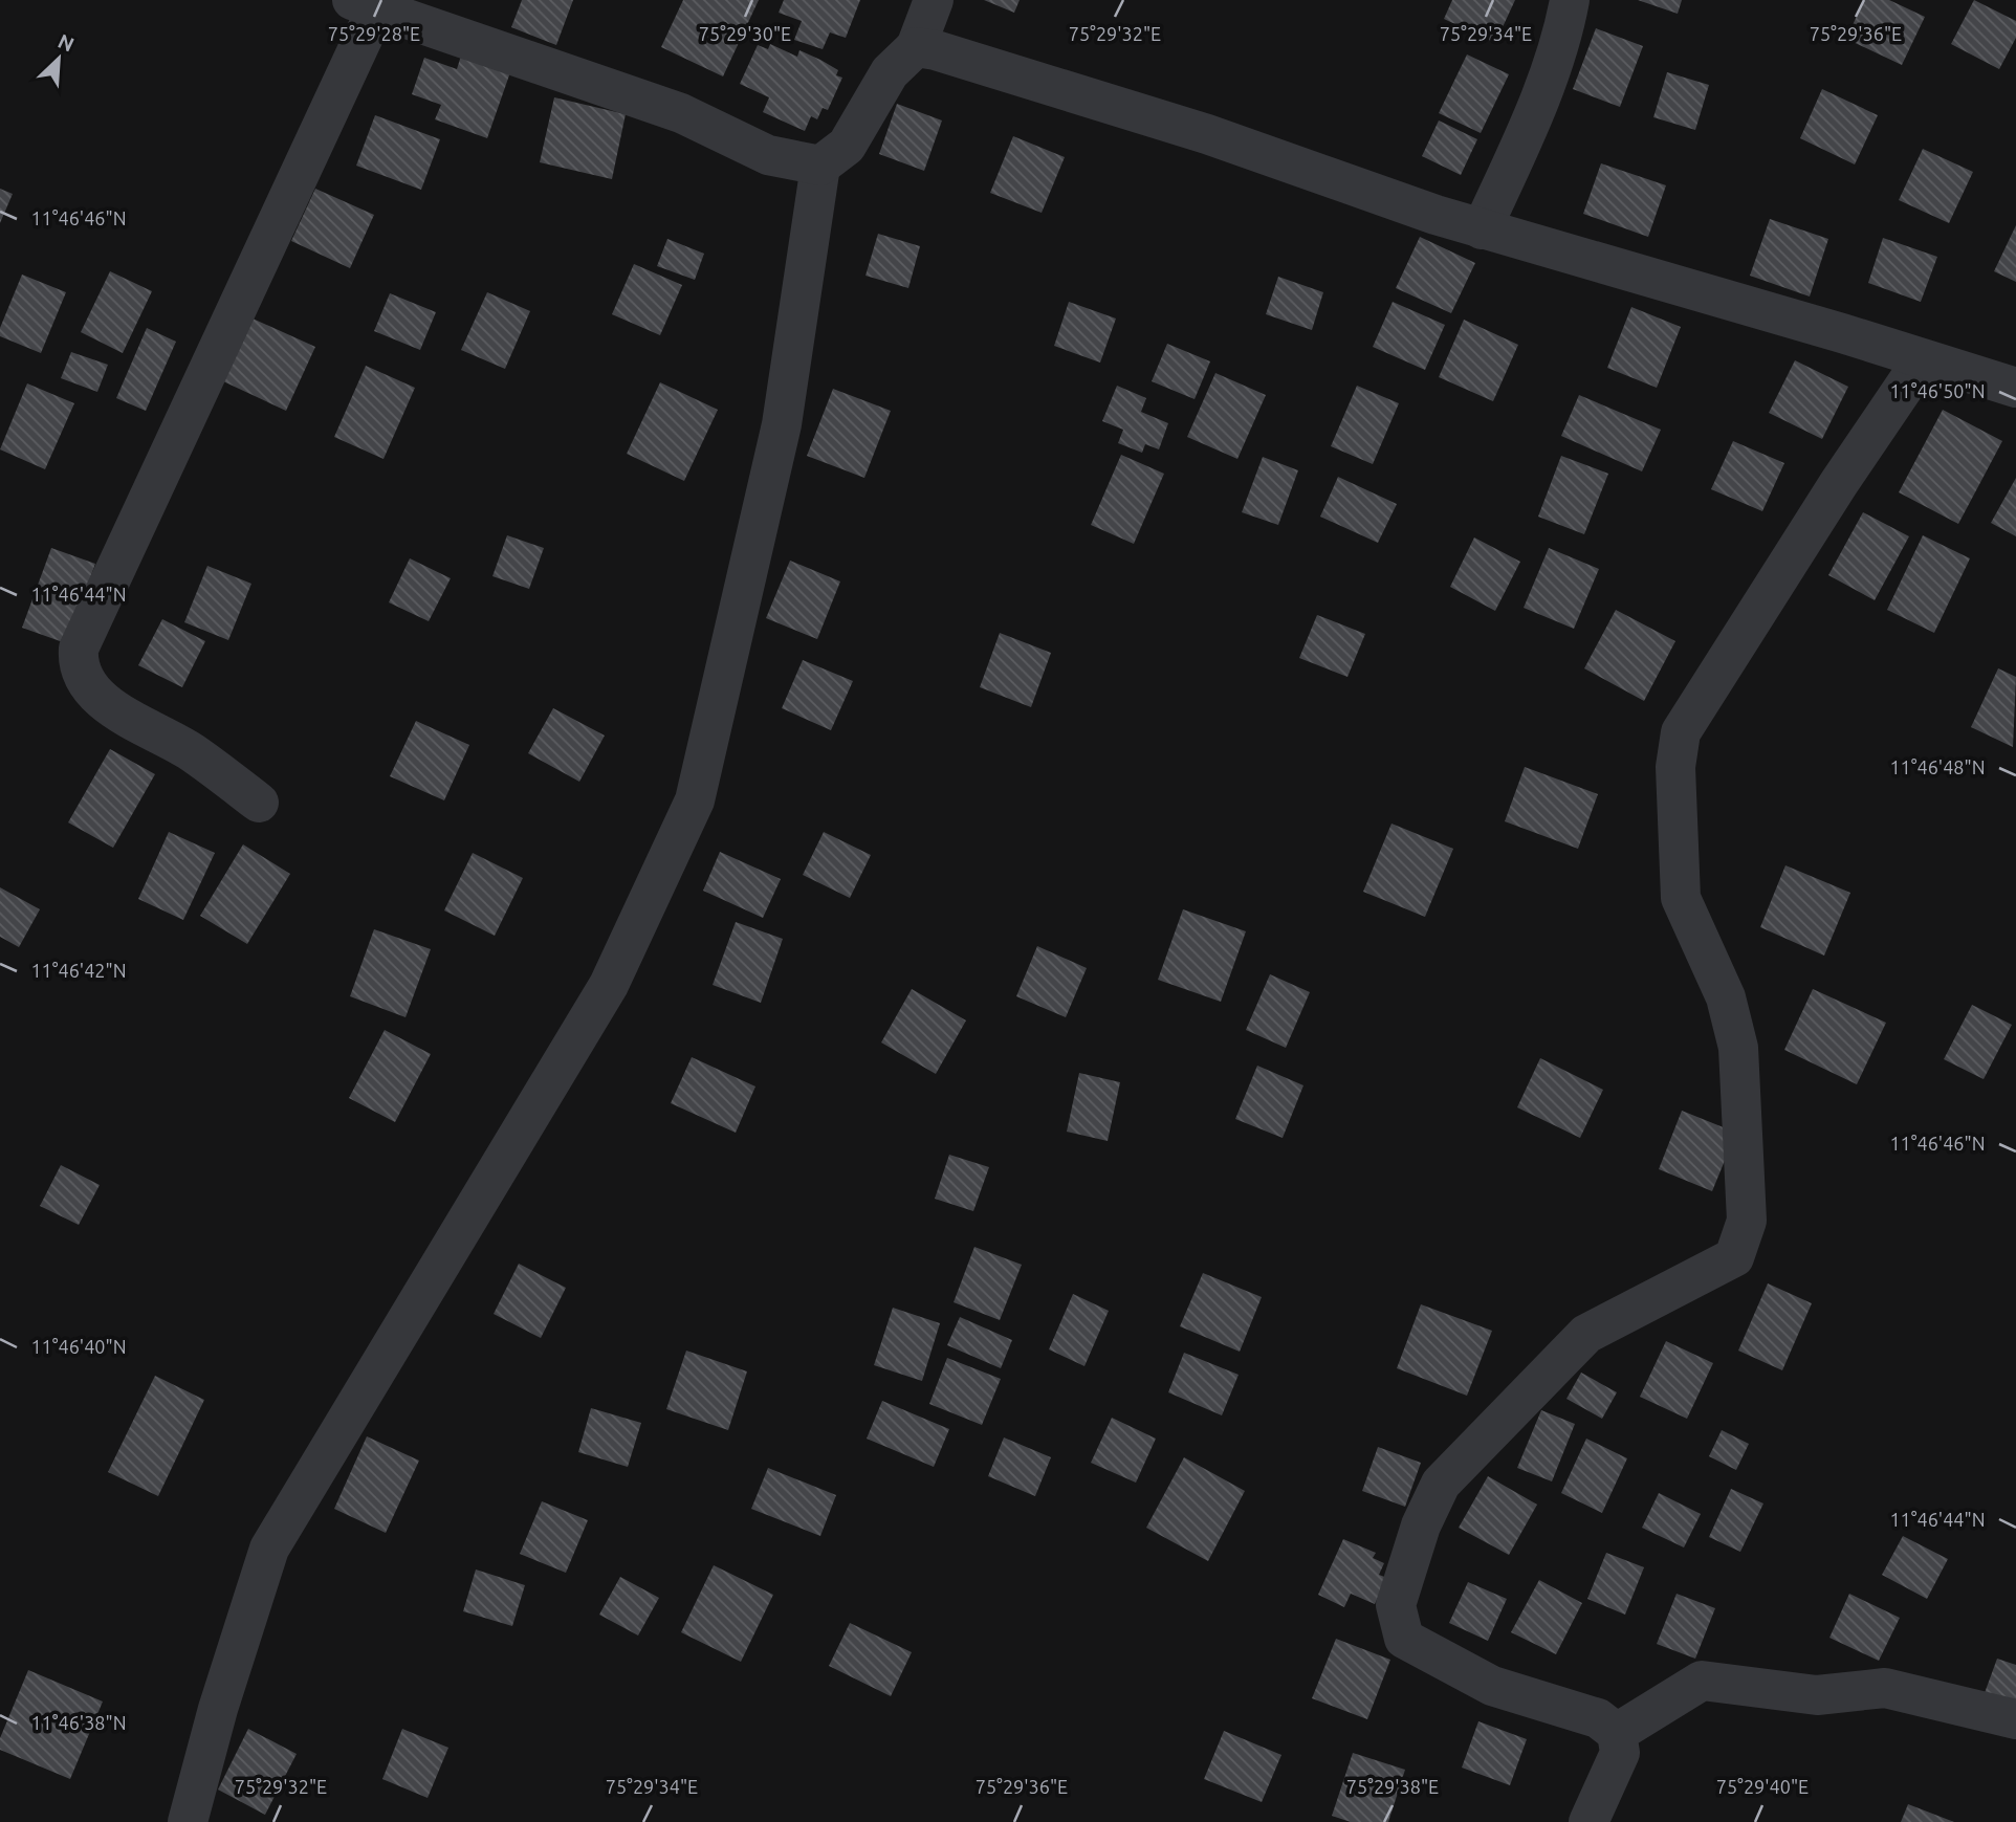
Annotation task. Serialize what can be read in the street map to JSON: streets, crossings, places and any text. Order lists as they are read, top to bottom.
{
  "north": "top right",
  "coordinates": [
    "75°29'28\"E",
    "75°29'30\"E",
    "75°29'32\"E",
    "75°29'34\"E",
    "75°29'36\"E",
    "11°46'46\"N",
    "11°46'50\"N",
    "11°46'44\"N",
    "11°46'48\"N",
    "11°46'42\"N",
    "11°46'40\"N",
    "11°46'38\"N",
    "75°29'38\"E",
    "75°29'40\"E"
  ]
}
